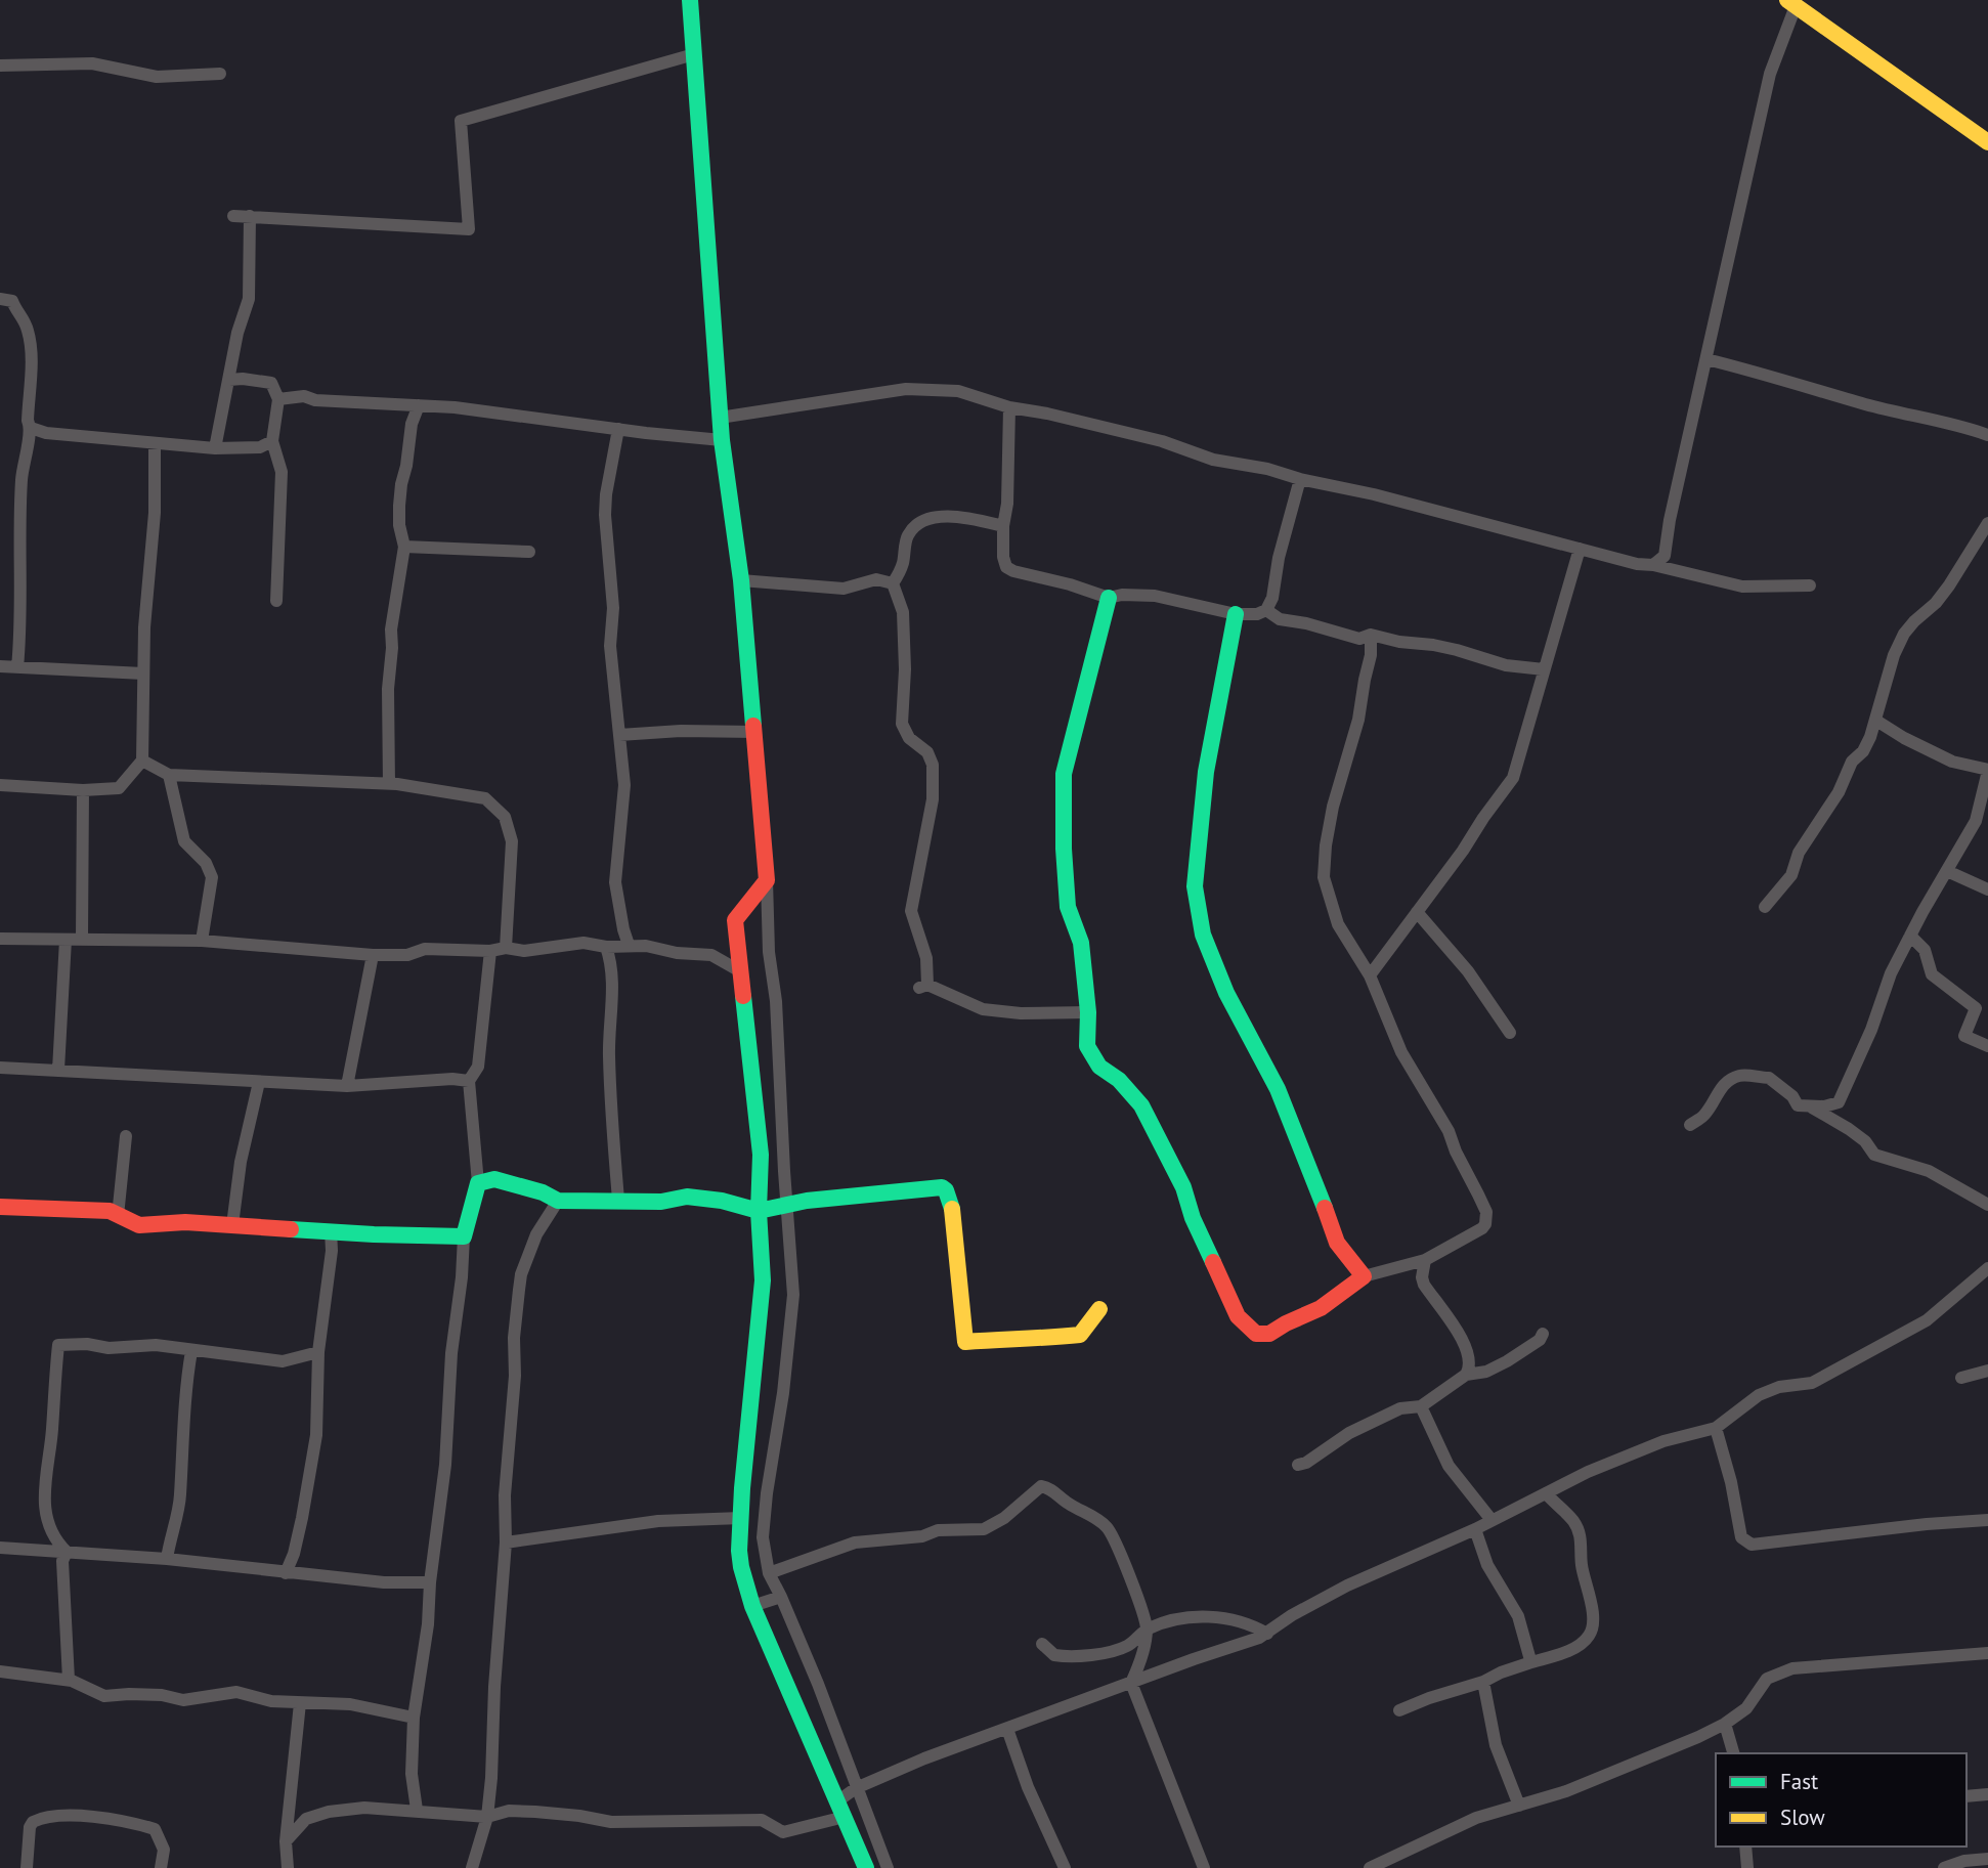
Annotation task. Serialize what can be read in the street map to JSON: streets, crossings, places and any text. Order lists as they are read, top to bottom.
{
  "legend": ["Fast", "Slow"]
}
